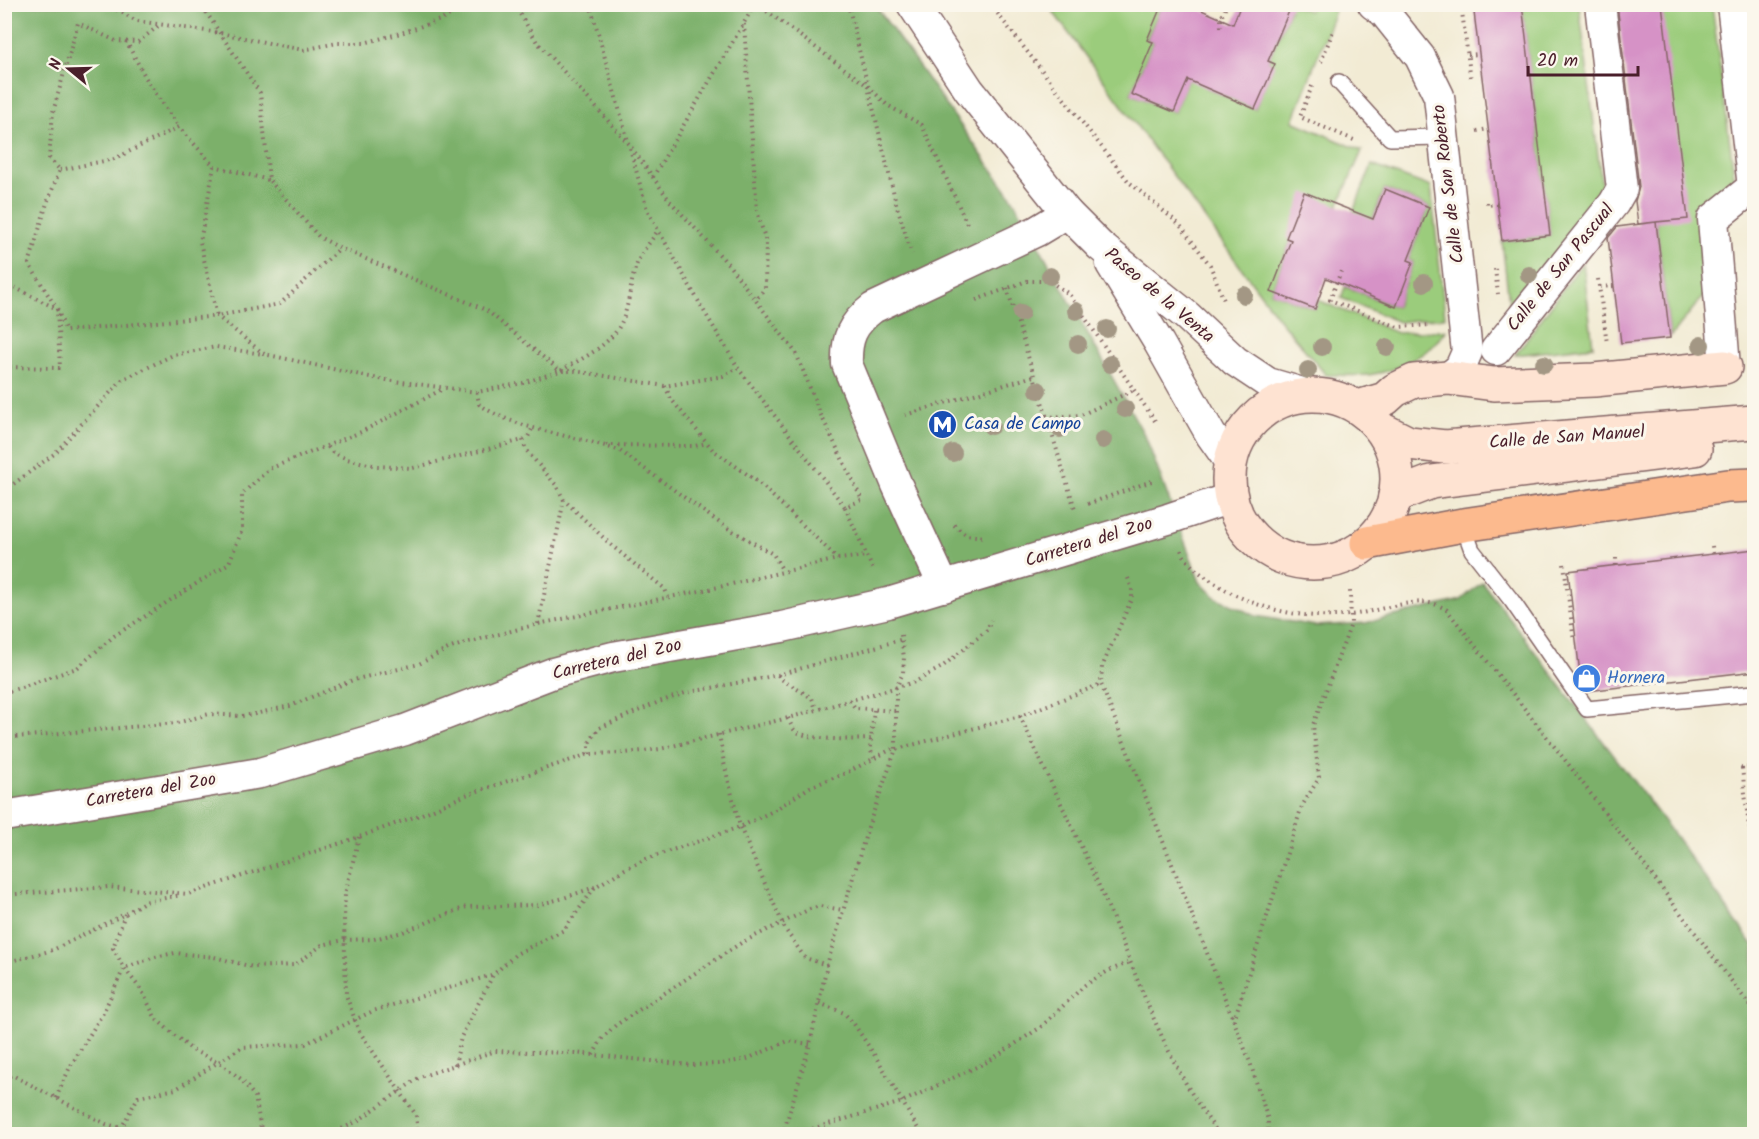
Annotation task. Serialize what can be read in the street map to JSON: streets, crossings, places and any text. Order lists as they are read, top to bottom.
{
  "streets": {
    "street": [
      "Calle de San Roberto",
      "Calle de San Pascual",
      "Paseo de la Venta",
      "Calle de San Manuel",
      "Carretera del Zoo"
    ]
  },
  "crossings": [
    ["Paseo de la Venta", "Calle de San Manuel"],
    ["Paseo de la Venta", "Carretera del Zoo"],
    ["Calle de San Manuel", "Carretera del Zoo"]
  ],
  "places": {
    "metro station": ["Casa de Campo"],
    "shop": ["Hornera"]
  },
  "scale_bar": "20 m",
  "north": "left"
}
